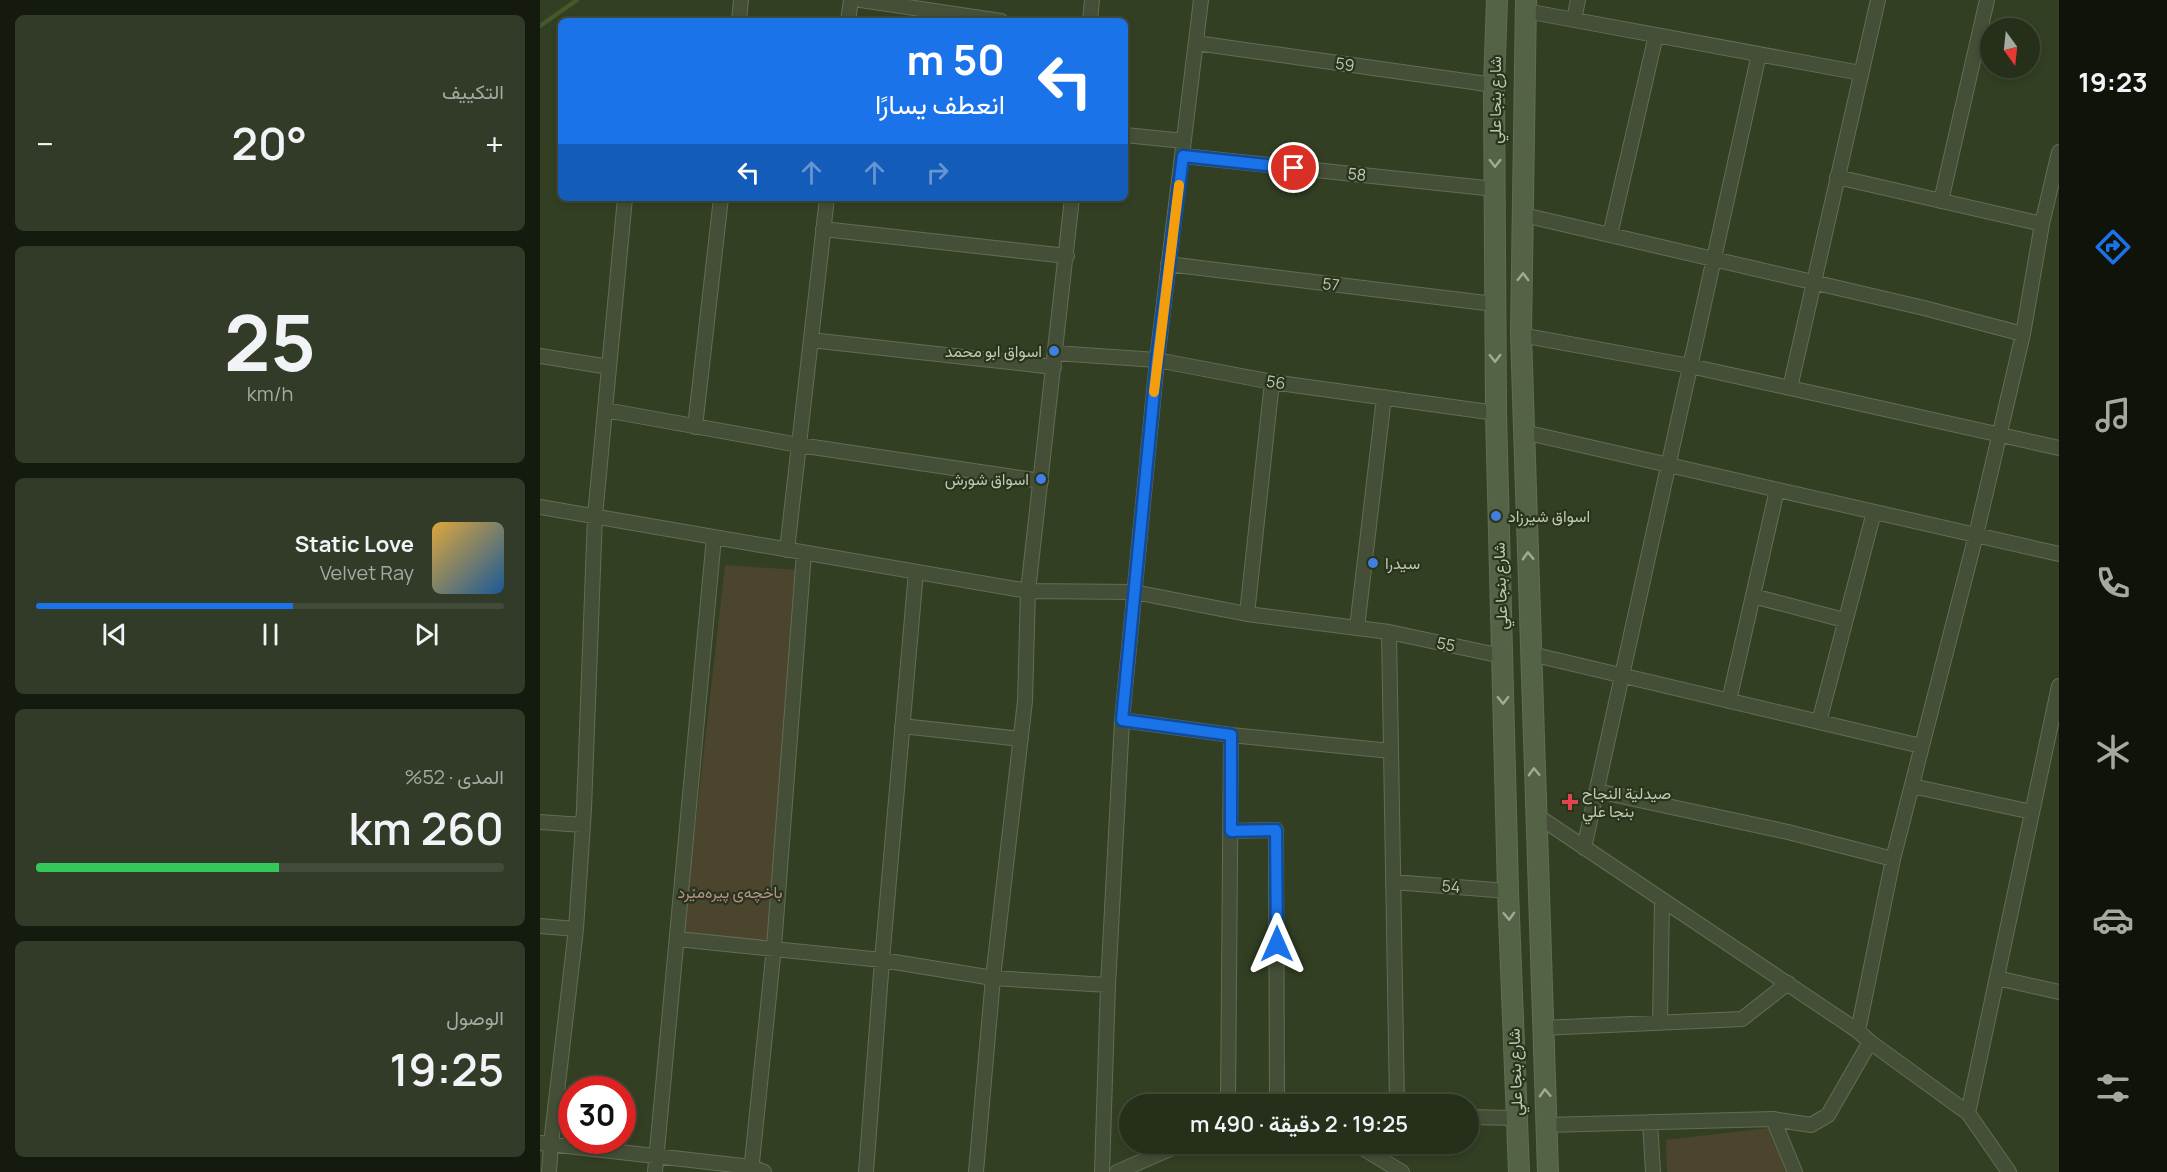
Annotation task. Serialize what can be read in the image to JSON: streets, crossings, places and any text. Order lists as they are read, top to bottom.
{
  "streets": {
    "main road": ["شارع بنجا علي"],
    "street": [
      "59",
      "58",
      "57",
      "56",
      "55",
      "54"
    ]
  },
  "crossings": [
    ["59", "شارع بنجا علي"],
    ["شارع بنجا علي", "58"],
    ["شارع بنجا علي", "57"],
    ["شارع بنجا علي", "56"],
    ["شارع بنجا علي", "55"],
    ["شارع بنجا علي", "54"]
  ],
  "parks": ["باخچەی پیرەمێرد"],
  "places": {
    "other": [
      "اسواق ابو محمد",
      "اسواق شورش",
      "اسواق شيرزاد",
      "سيدرا"
    ],
    "health": ["صيدلية النجاح بنجا علي"]
  },
  "north": "bottom",
  "page": {
    "tabs": "19:23",
    "tile": [
      "التكييف",
      ["25", "km/h"],
      ["المدى · 52%", "260 km"],
      ["الوصول", "19:25"]
    ],
    "turn": ["50 m", "انعطف يسارًا"],
    "heat": ["−", "20°", "+"],
    "song": ["Static Love", "Velvet Ray"],
    "limit": "30",
    "trip": "19:25 · 2 دقيقة · 490 m"
  }
}
